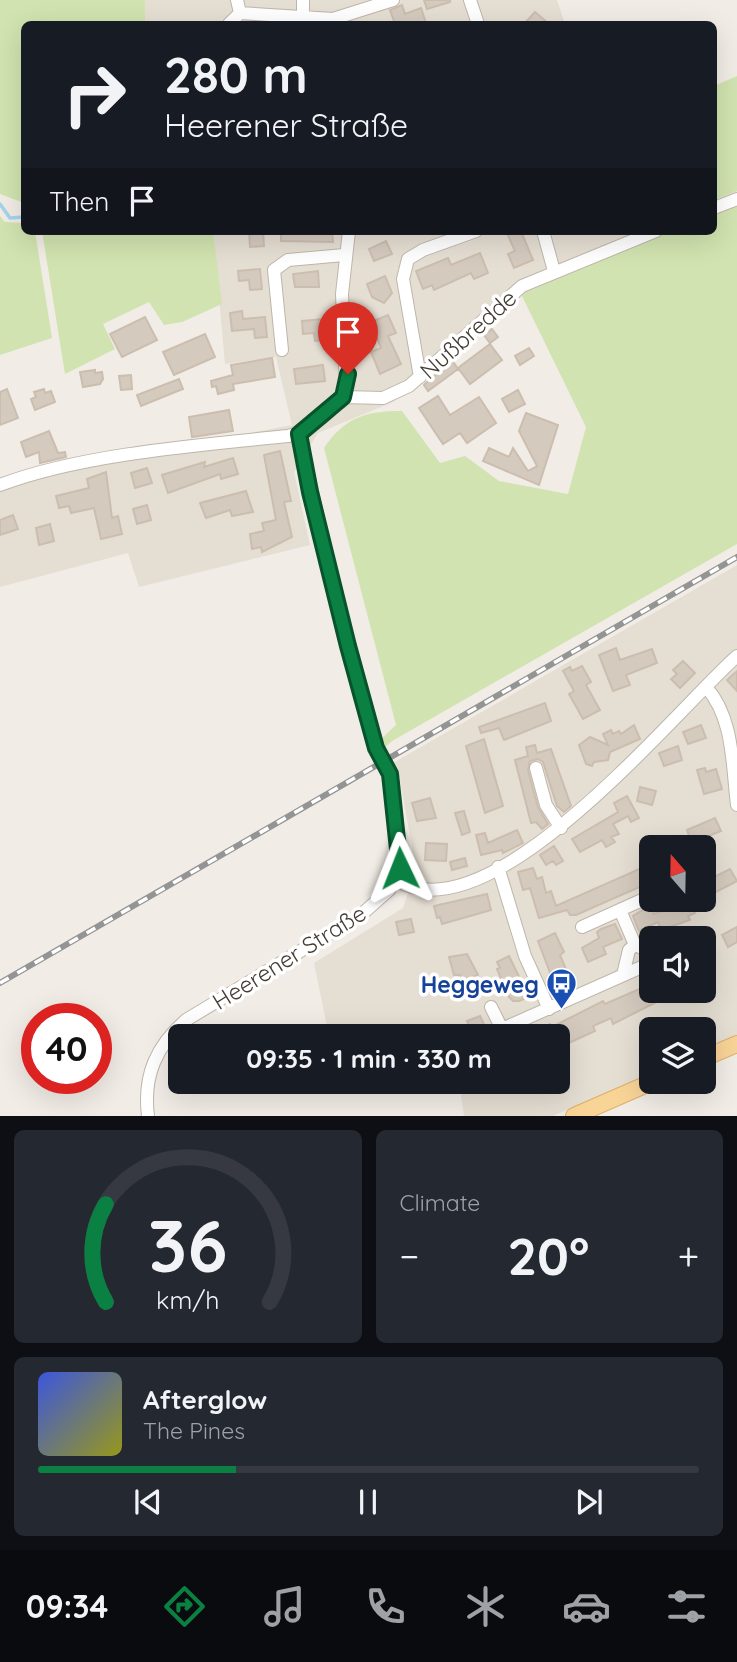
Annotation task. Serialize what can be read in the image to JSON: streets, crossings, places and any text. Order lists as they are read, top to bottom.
{
  "streets": {
    "street": ["Nußbredde", "Heerener Straße"]
  },
  "places": {
    "bus stop": ["Heggeweg"]
  },
  "north": "top",
  "page": {
    "turn": ["280 m", "Heerener Straße"],
    "then": "Then",
    "limit": "40",
    "trip": "09:35 · 1 min · 330 m",
    "tile": "Climate",
    "heat": ["−", "20°", "+"],
    "song": ["Afterglow", "The Pines"],
    "tabs": "09:34",
    "gauge": ["36", "km/h"]
  }
}
